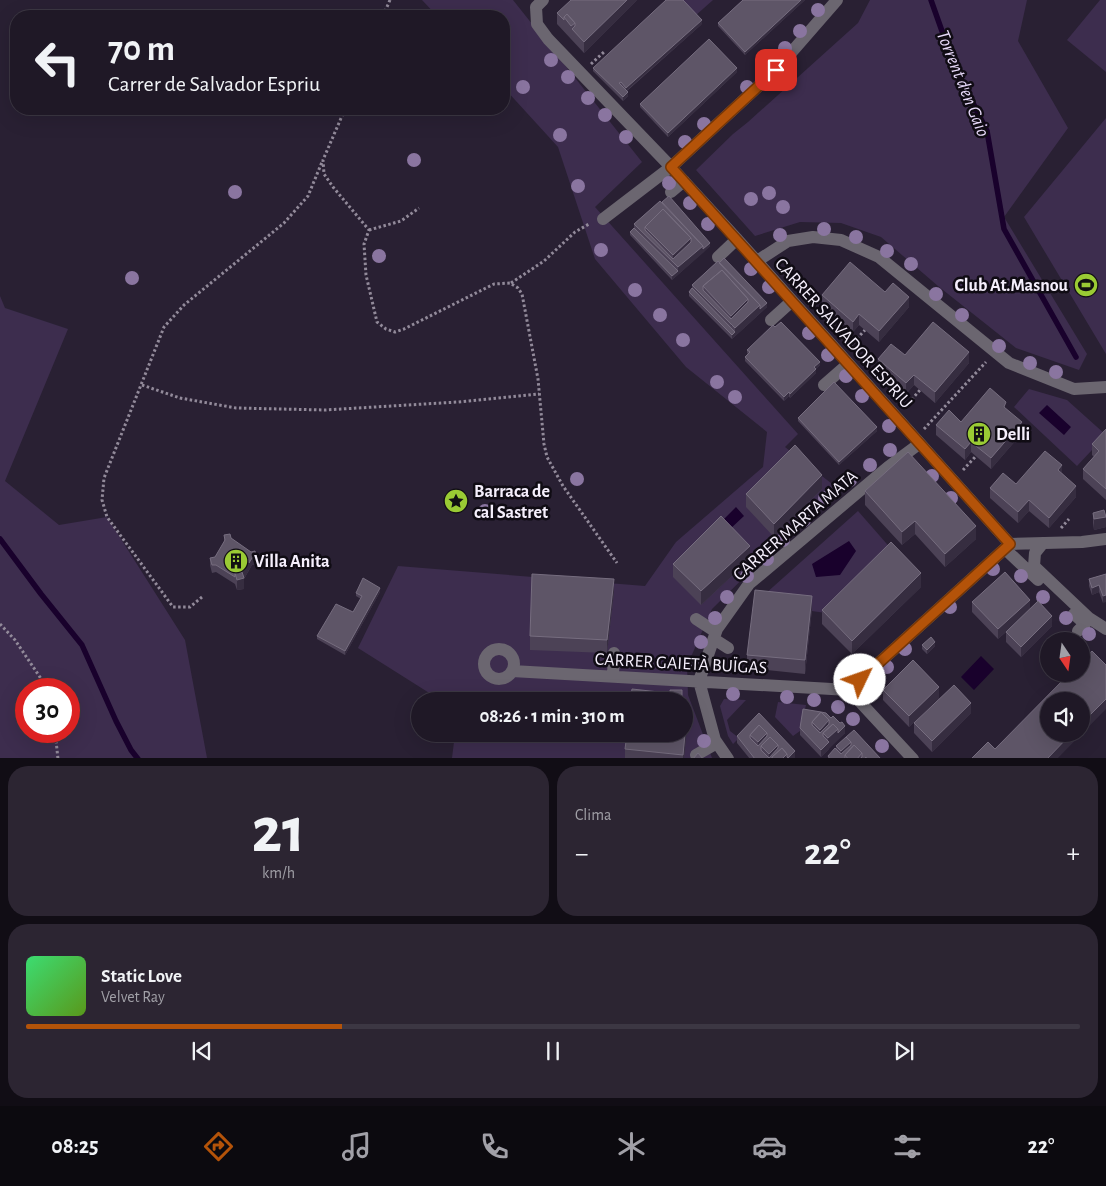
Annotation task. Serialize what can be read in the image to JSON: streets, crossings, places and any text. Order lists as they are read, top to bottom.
{
  "streets": {
    "street": ["CARRER SALVADOR ESPRIU", "CARRER MARTA MATA", "CARRER GAIETÀ BUÏGAS"]
  },
  "crossings": [
    ["CARRER SALVADOR ESPRIU", "CARRER MARTA MATA"],
    ["CARRER MARTA MATA", "CARRER GAIETÀ BUÏGAS"]
  ],
  "water": ["Torrent d'en Gaio"],
  "places": {
    "sports": ["Club At.Masnou"],
    "building": ["Delli", "Villa Anita"],
    "place": ["Barraca de cal Sastret"]
  },
  "north": "bottom",
  "page": {
    "turn": ["70 m", "Carrer de Salvador Espriu"],
    "limit": "30",
    "trip": "08:26 · 1 min · 310 m",
    "tile": [
      ["21", "km/h"],
      "Clima"
    ],
    "heat": ["−", "22°", "+"],
    "song": ["Static Love", "Velvet Ray"],
    "tabs": ["08:25", "22°"]
  }
}
